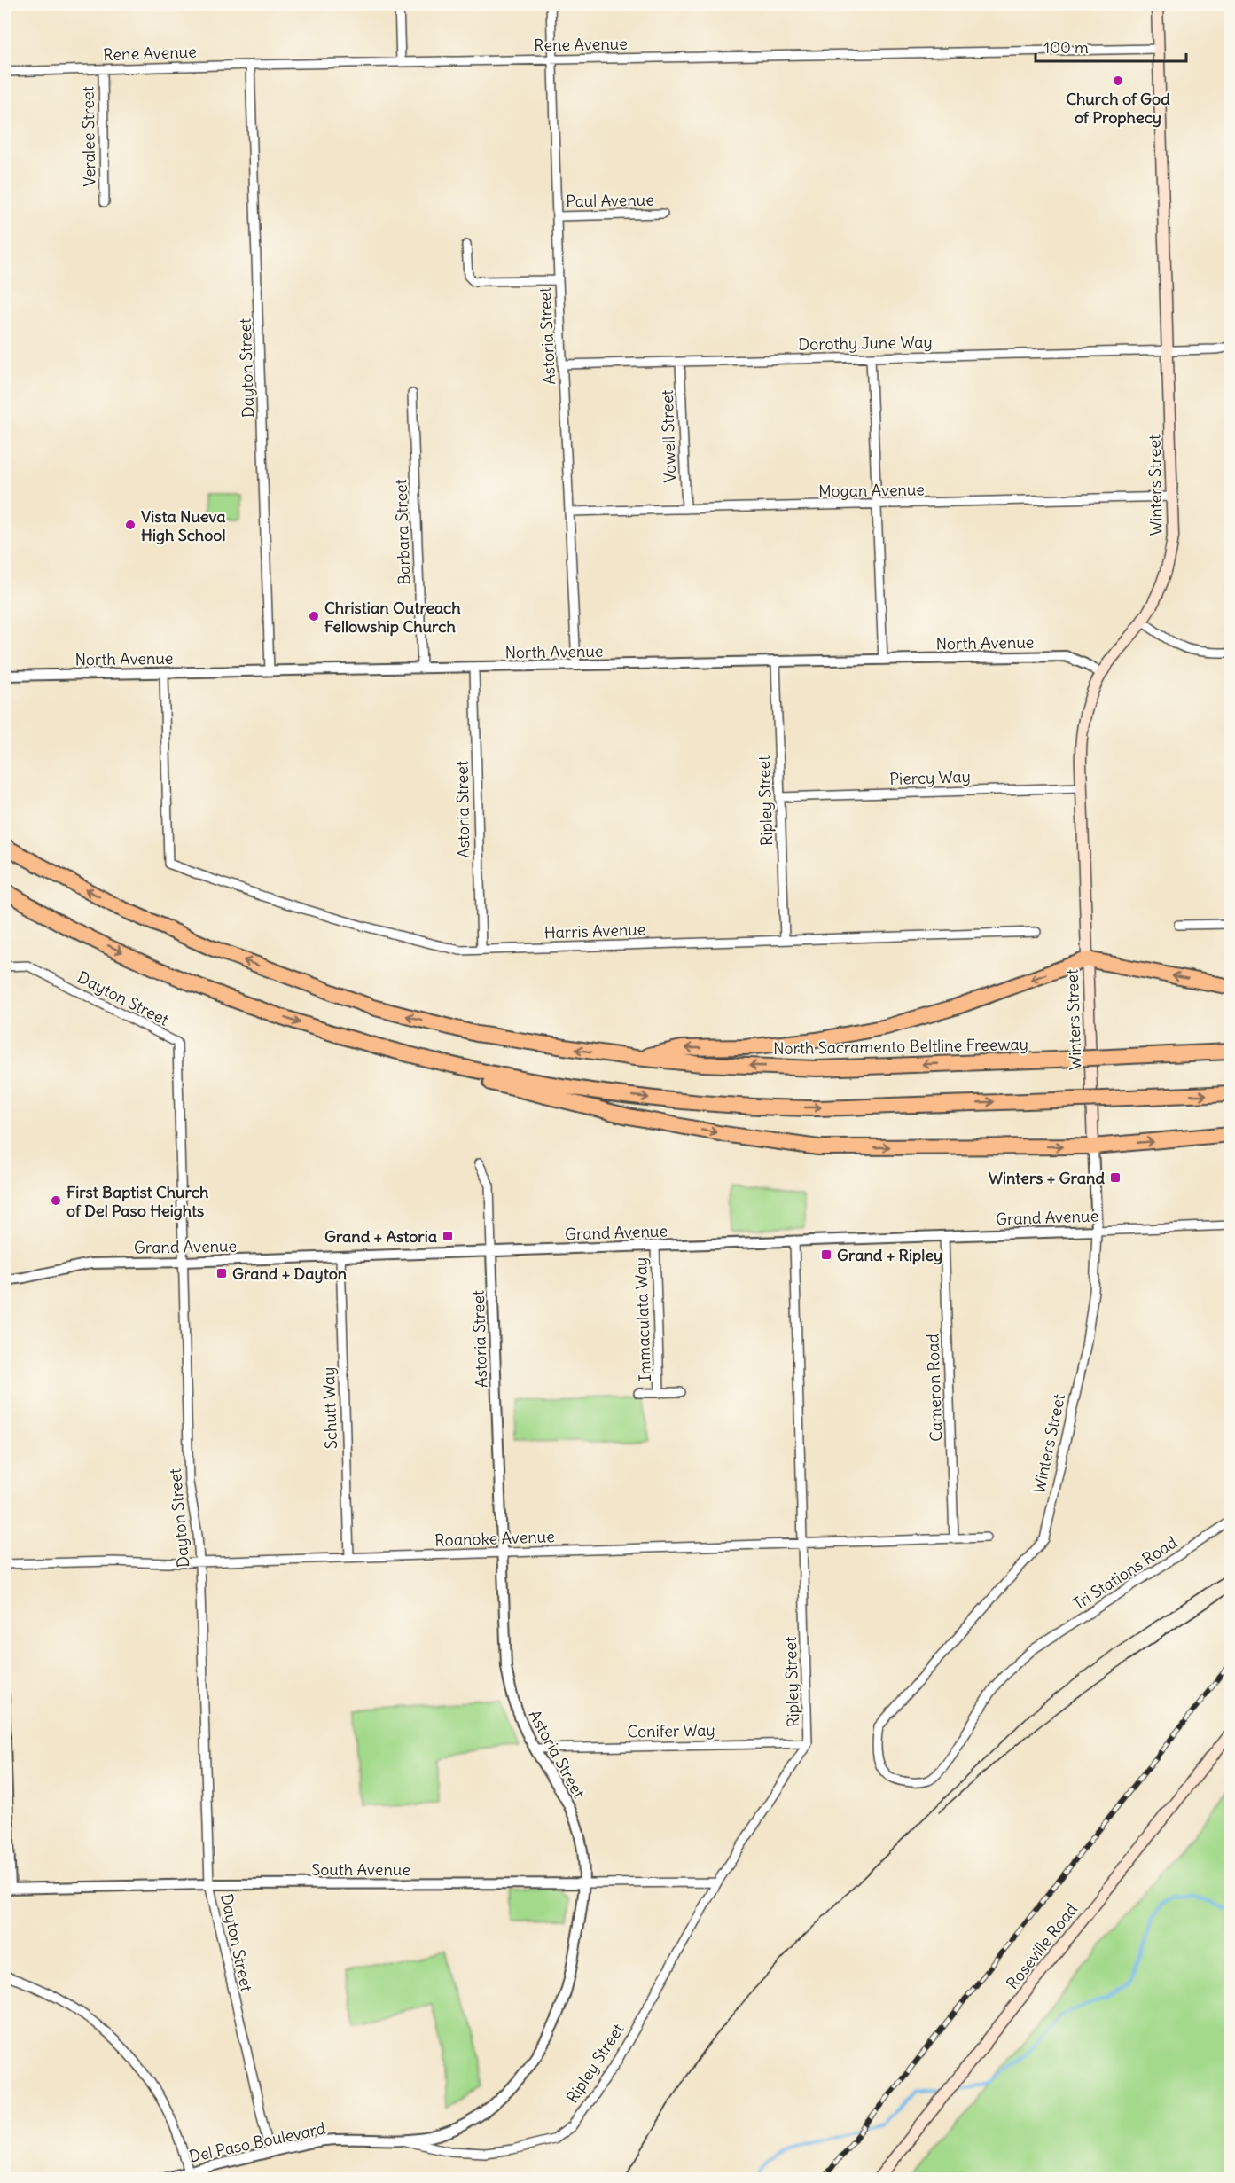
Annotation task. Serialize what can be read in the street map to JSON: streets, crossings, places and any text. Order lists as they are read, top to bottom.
{
  "streets": {
    "highway": ["North Sacramento Beltline Freeway"],
    "main road": ["Winters Street", "Roseville Road"],
    "street": [
      "Rene Avenue",
      "Veralee Street",
      "Paul Avenue",
      "Astoria Street",
      "Dorothy June Way",
      "Dayton Street",
      "Vowell Street",
      "Mogan Avenue",
      "Barbara Street",
      "North Avenue",
      "Piercy Way",
      "Ripley Street",
      "Harris Avenue",
      "Grand Avenue",
      "Immaculata Way",
      "Cameron Road",
      "Schutt Way",
      "Roanoke Avenue",
      "Tri Stations Road",
      "Conifer Way",
      "South Avenue",
      "Del Paso Boulevard"
    ]
  },
  "crossings": [
    ["Rene Avenue", "Veralee Street"],
    ["Rene Avenue", "Astoria Street"],
    ["Rene Avenue", "Dayton Street"],
    ["Rene Avenue", "Winters Street"],
    ["Paul Avenue", "Astoria Street"],
    ["Astoria Street", "Dorothy June Way"],
    ["Astoria Street", "Mogan Avenue"],
    ["Astoria Street", "North Avenue"],
    ["Astoria Street", "Harris Avenue"],
    ["Astoria Street", "Grand Avenue"],
    ["Astoria Street", "Roanoke Avenue"],
    ["Astoria Street", "Conifer Way"],
    ["Astoria Street", "South Avenue"],
    ["Astoria Street", "Del Paso Boulevard"],
    ["Dorothy June Way", "Vowell Street"],
    ["Dorothy June Way", "Winters Street"],
    ["Dayton Street", "North Avenue"],
    ["Dayton Street", "Grand Avenue"],
    ["Dayton Street", "Roanoke Avenue"],
    ["Dayton Street", "South Avenue"],
    ["Dayton Street", "Del Paso Boulevard"],
    ["Vowell Street", "Mogan Avenue"],
    ["Winters Street", "Mogan Avenue"],
    ["Winters Street", "North Avenue"],
    ["Winters Street", "Piercy Way"],
    ["Winters Street", "Grand Avenue"],
    ["Winters Street", "Tri Stations Road"],
    ["Barbara Street", "North Avenue"],
    ["North Avenue", "Ripley Street"],
    ["North Avenue", "Harris Avenue"],
    ["Piercy Way", "Ripley Street"],
    ["Ripley Street", "Harris Avenue"],
    ["Ripley Street", "Grand Avenue"],
    ["Ripley Street", "Roanoke Avenue"],
    ["Ripley Street", "Conifer Way"],
    ["Ripley Street", "South Avenue"],
    ["Ripley Street", "Del Paso Boulevard"],
    ["Grand Avenue", "Immaculata Way"],
    ["Grand Avenue", "Cameron Road"],
    ["Grand Avenue", "Schutt Way"],
    ["Cameron Road", "Roanoke Avenue"],
    ["Schutt Way", "Roanoke Avenue"]
  ],
  "places": {
    "other": [
      "Church of God of Prophecy",
      "Vista Nueva High School",
      "Christian Outreach Fellowship Church",
      "First Baptist Church of Del Paso Heights"
    ],
    "transit": [
      "Winters + Grand",
      "Grand + Astoria",
      "Grand + Ripley",
      "Grand + Dayton"
    ]
  },
  "scale_bar": "100 m"
}
